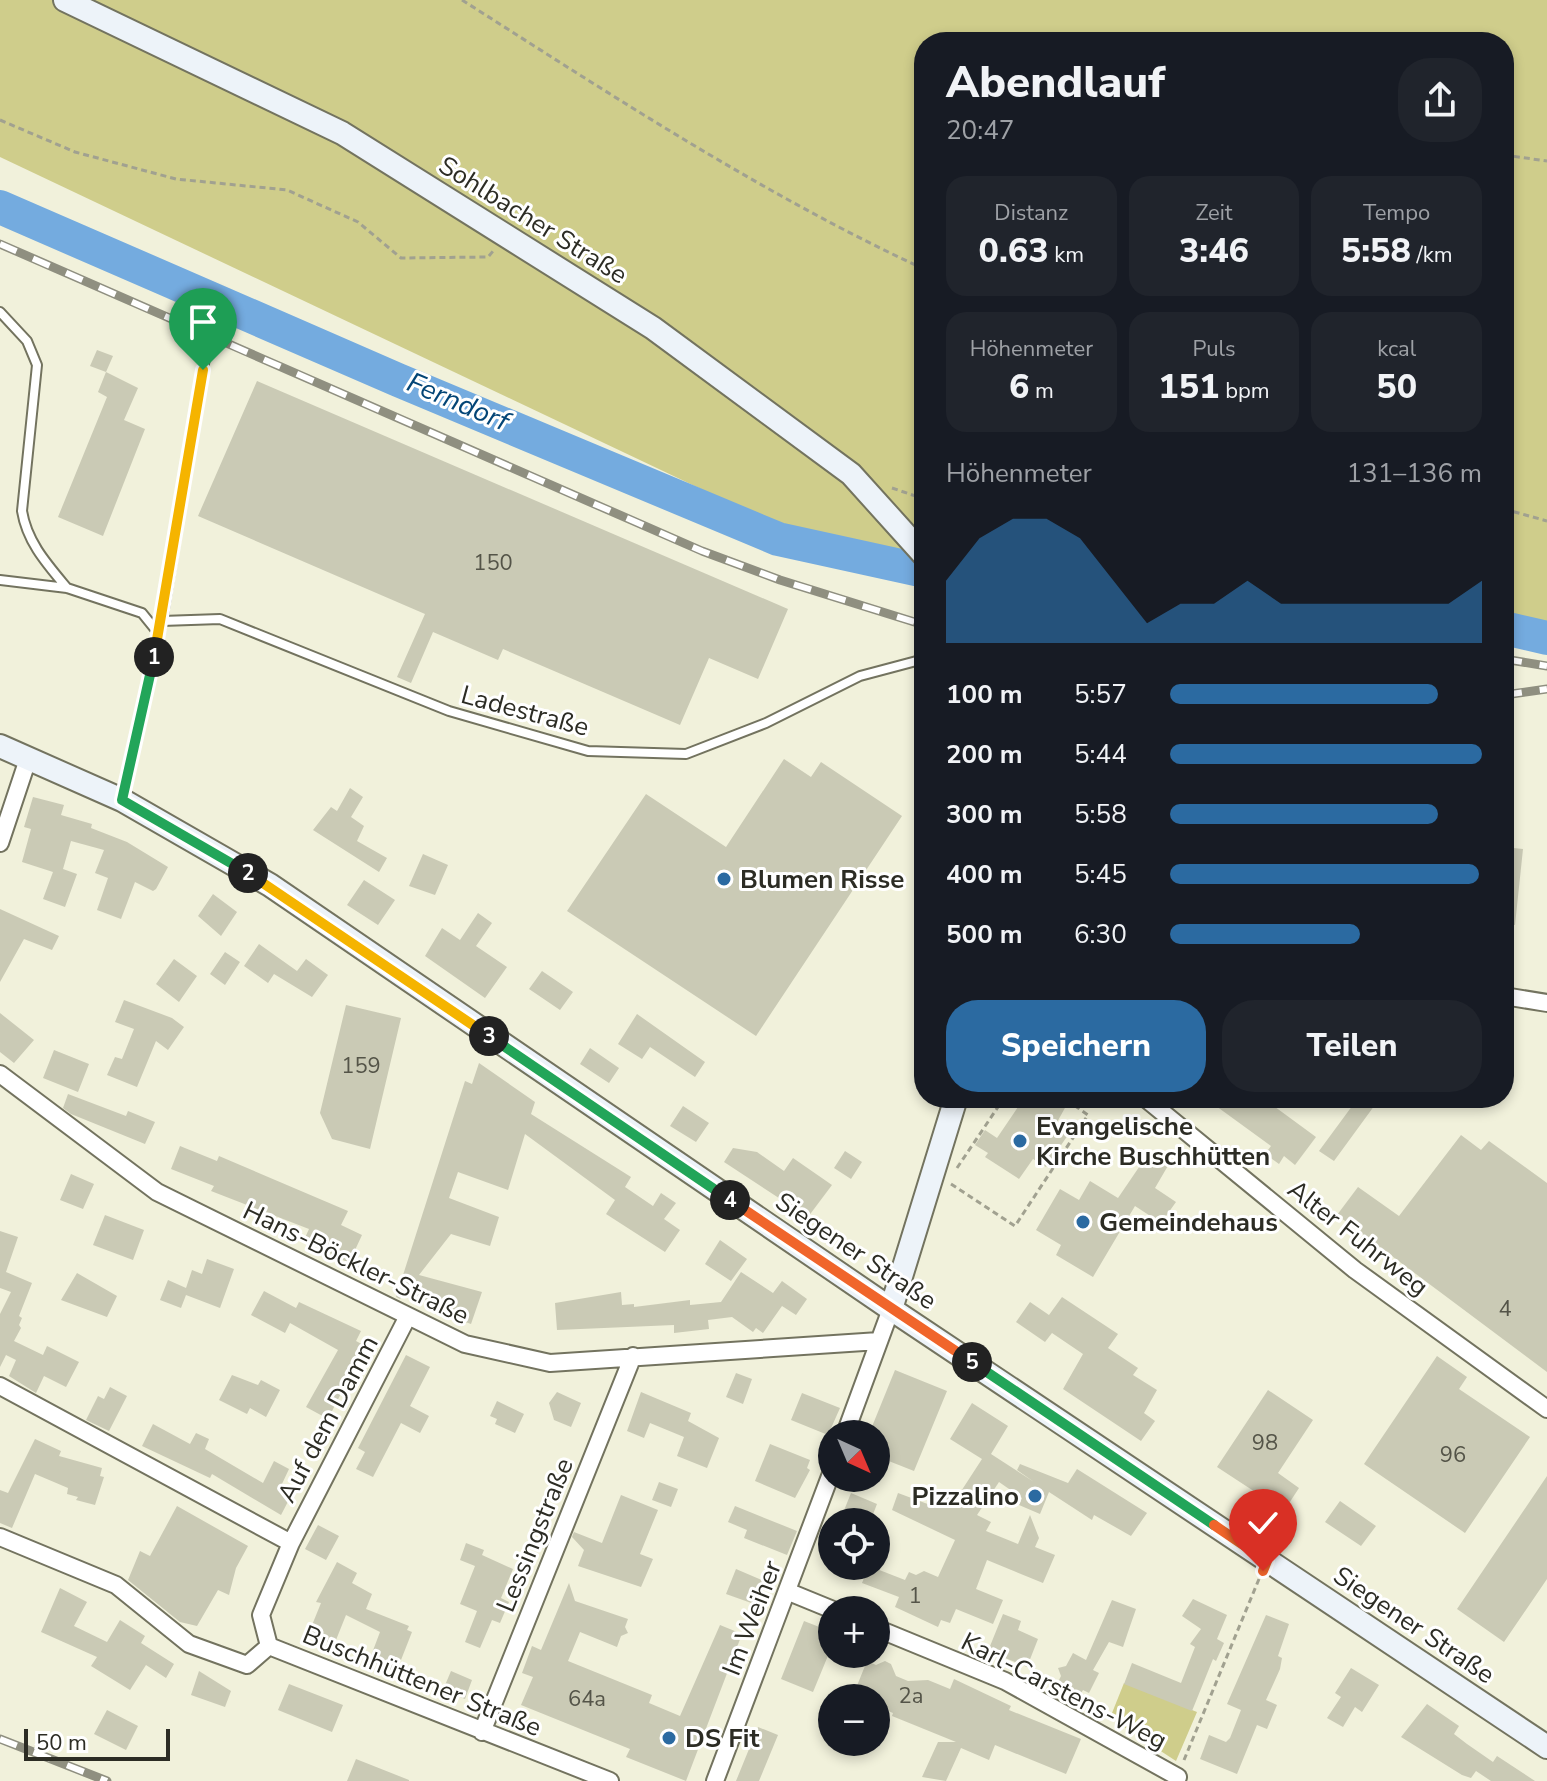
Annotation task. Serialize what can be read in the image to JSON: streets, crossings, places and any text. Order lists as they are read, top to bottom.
{
  "streets": {
    "main road": ["Sohlbacher Straße", "Siegener Straße"],
    "street": [
      "Alter Fuhrweg",
      "Hans-Böckler-Straße",
      "Auf dem Damm",
      "Lessingstraße",
      "Im Weiher",
      "Buschhüttener Straße",
      "Karl-Carstens-Weg"
    ],
    "lane": ["Ladestraße"]
  },
  "crossings": [
    ["Hans-Böckler-Straße", "Auf dem Damm"],
    ["Hans-Böckler-Straße", "Lessingstraße"],
    ["Auf dem Damm", "Buschhüttener Straße"],
    ["Lessingstraße", "Buschhüttener Straße"]
  ],
  "water": ["Ferndorf"],
  "places": [
    "Blumen Risse",
    "Evangelische Kirche Buschhütten",
    "Gemeindehaus",
    "Pizzalino",
    "DS Fit"
  ],
  "house_numbers": [
    "150",
    "159",
    "4",
    "98",
    "96",
    "1",
    "2a",
    "64a"
  ],
  "scale_bar": "50 m",
  "north": "bottom right",
  "page": {
    "heading": ["Abendlauf", "20:47"],
    "stats": [
      ["Distanz", "0.63 km"],
      ["Zeit", "3:46"],
      ["Tempo", "5:58 /km"],
      ["Höhenmeter", "6 m"],
      ["Puls", "151 bpm"],
      ["kcal", "50"]
    ],
    "chart": ["Höhenmeter", "131–136 m"],
    "pins": [
      "1",
      "2",
      "3",
      "4",
      "5"
    ],
    "list": [
      {
        "name": "100 m",
        "note": "5:57"
      },
      {
        "name": "200 m",
        "note": "5:44"
      },
      {
        "name": "300 m",
        "note": "5:58"
      },
      {
        "name": "400 m",
        "note": "5:45"
      },
      {
        "name": "500 m",
        "note": "6:30"
      }
    ],
    "buttons": ["Speichern", "Teilen"],
    "map_buttons": ["+", "−"],
    "scale": "50 m"
  }
}
